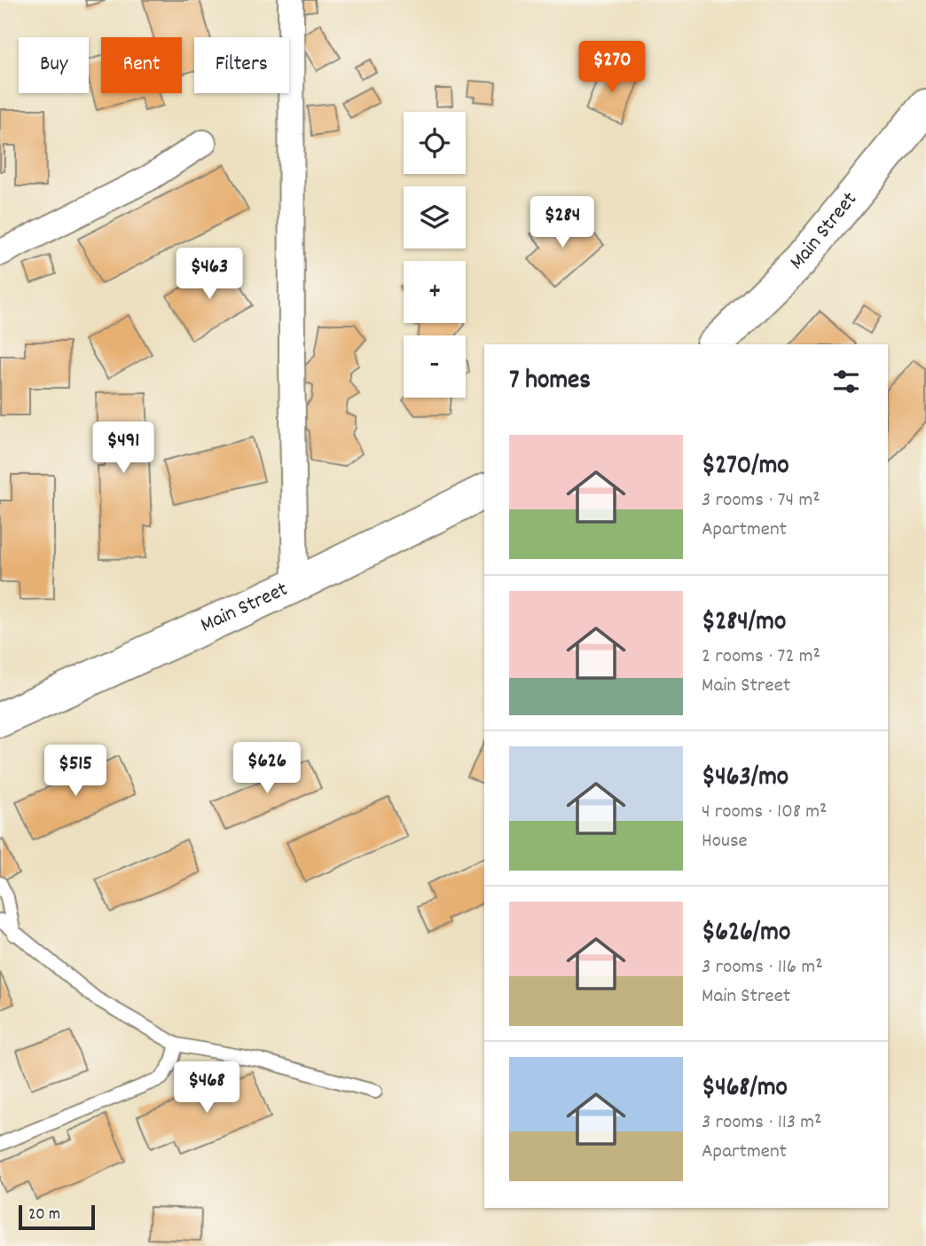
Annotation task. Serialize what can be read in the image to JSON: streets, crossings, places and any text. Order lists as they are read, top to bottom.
{
  "streets": {
    "main road": ["Main Street"]
  },
  "scale_bar": "20 m",
  "page": {
    "chip": ["Buy", "Rent", "Filters"],
    "price": [
      "$270",
      "$284",
      "$463",
      "$491",
      "$626",
      "$515",
      "$468"
    ],
    "map_buttons": ["+", "−"],
    "heading": "7 homes",
    "list": [
      {
        "name": "$270/mo",
        "note": "3 rooms · 74 m² · Apartment"
      },
      {
        "name": "$284/mo",
        "note": "2 rooms · 72 m² · Main Street"
      },
      {
        "name": "$463/mo",
        "note": "4 rooms · 108 m² · House"
      },
      {
        "name": "$626/mo",
        "note": "3 rooms · 116 m² · Main Street"
      },
      {
        "name": "$468/mo",
        "note": "3 rooms · 113 m² · Apartment"
      }
    ],
    "scale": "20 m"
  }
}
